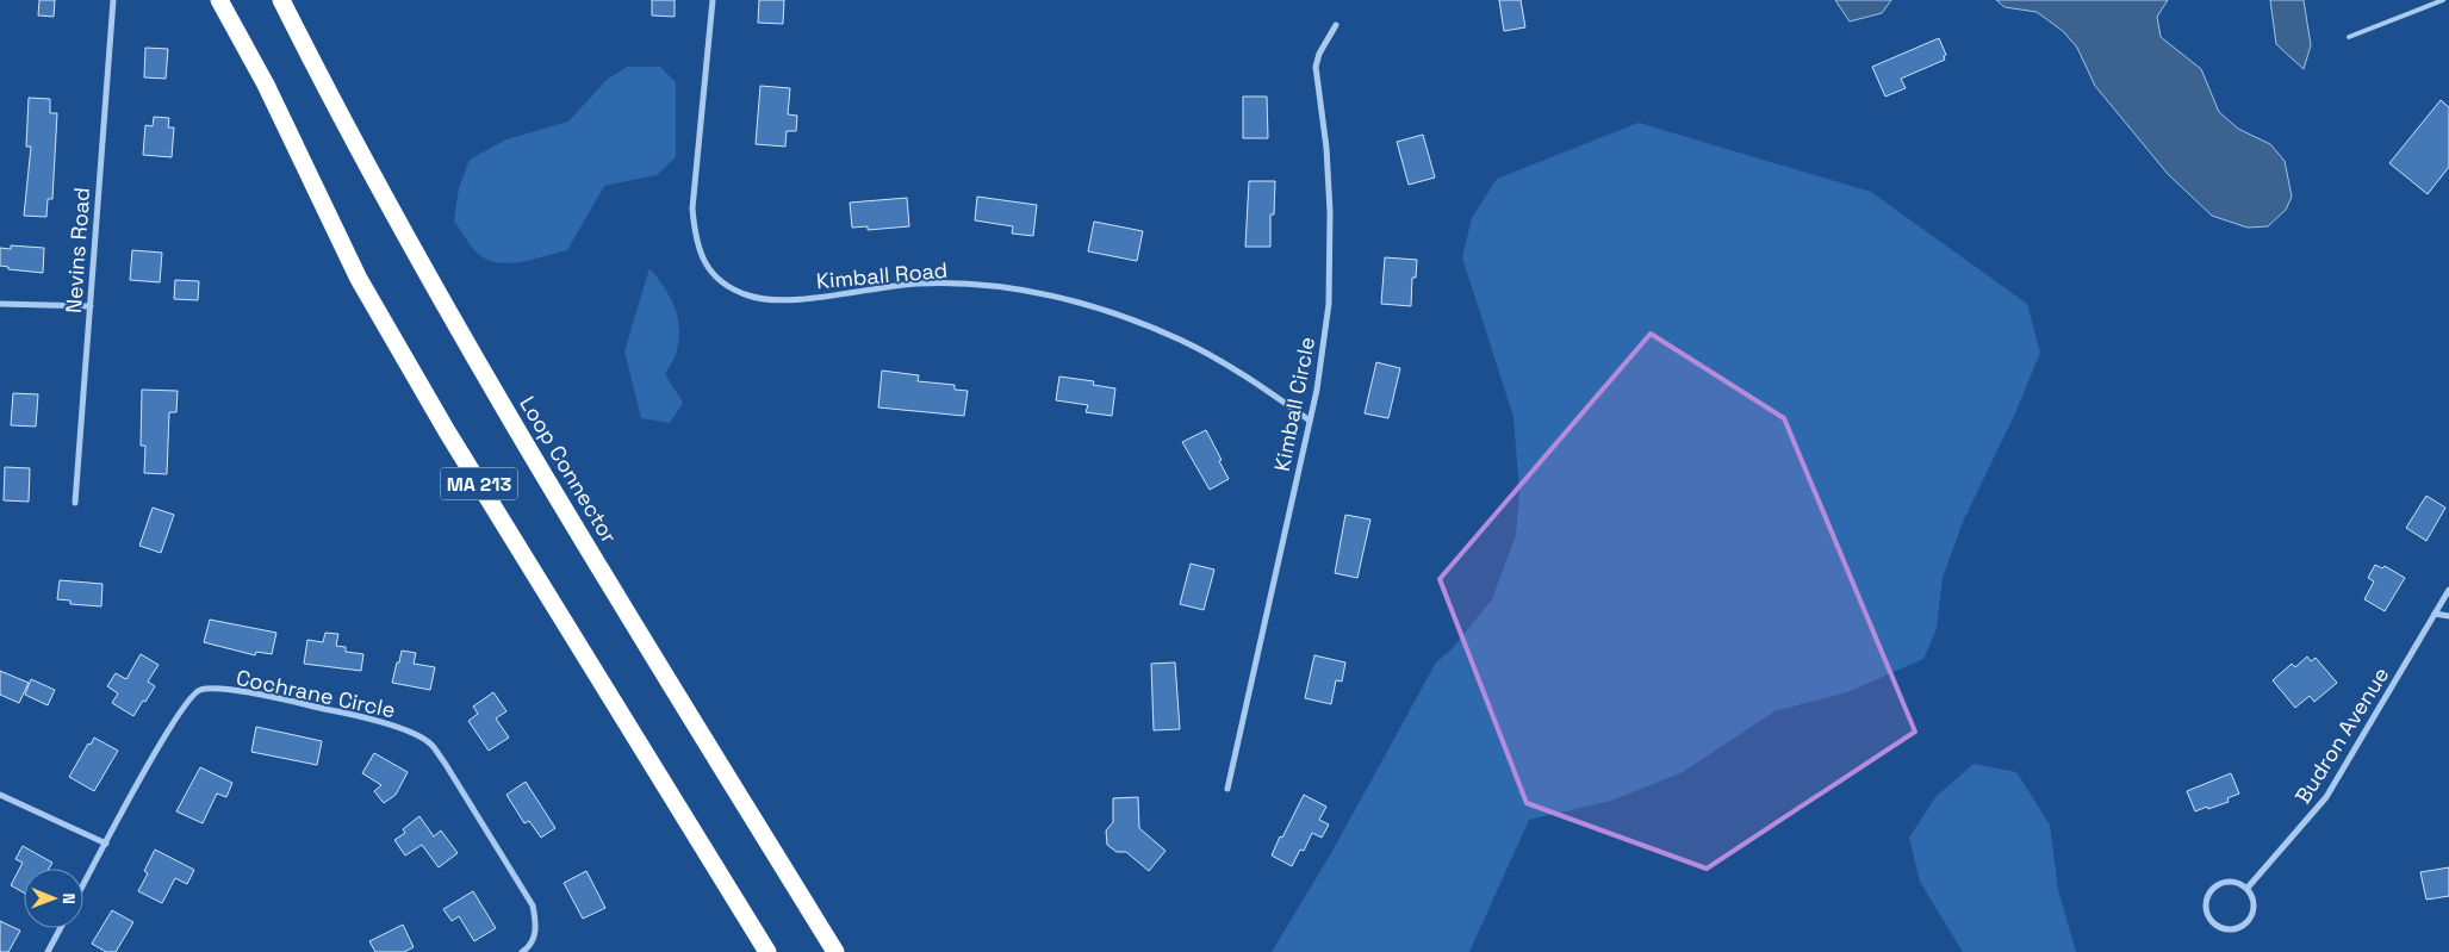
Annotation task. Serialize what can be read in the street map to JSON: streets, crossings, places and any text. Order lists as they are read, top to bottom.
{
  "streets": {
    "highway": ["Loop Connector", "MA 213"],
    "street": [
      "Nevins Road",
      "Kimball Road",
      "Kimball Circle",
      "Cochrane Circle",
      "Budron Avenue"
    ]
  },
  "crossings": [
    ["Kimball Road", "Kimball Circle"]
  ],
  "north": "right"
}
